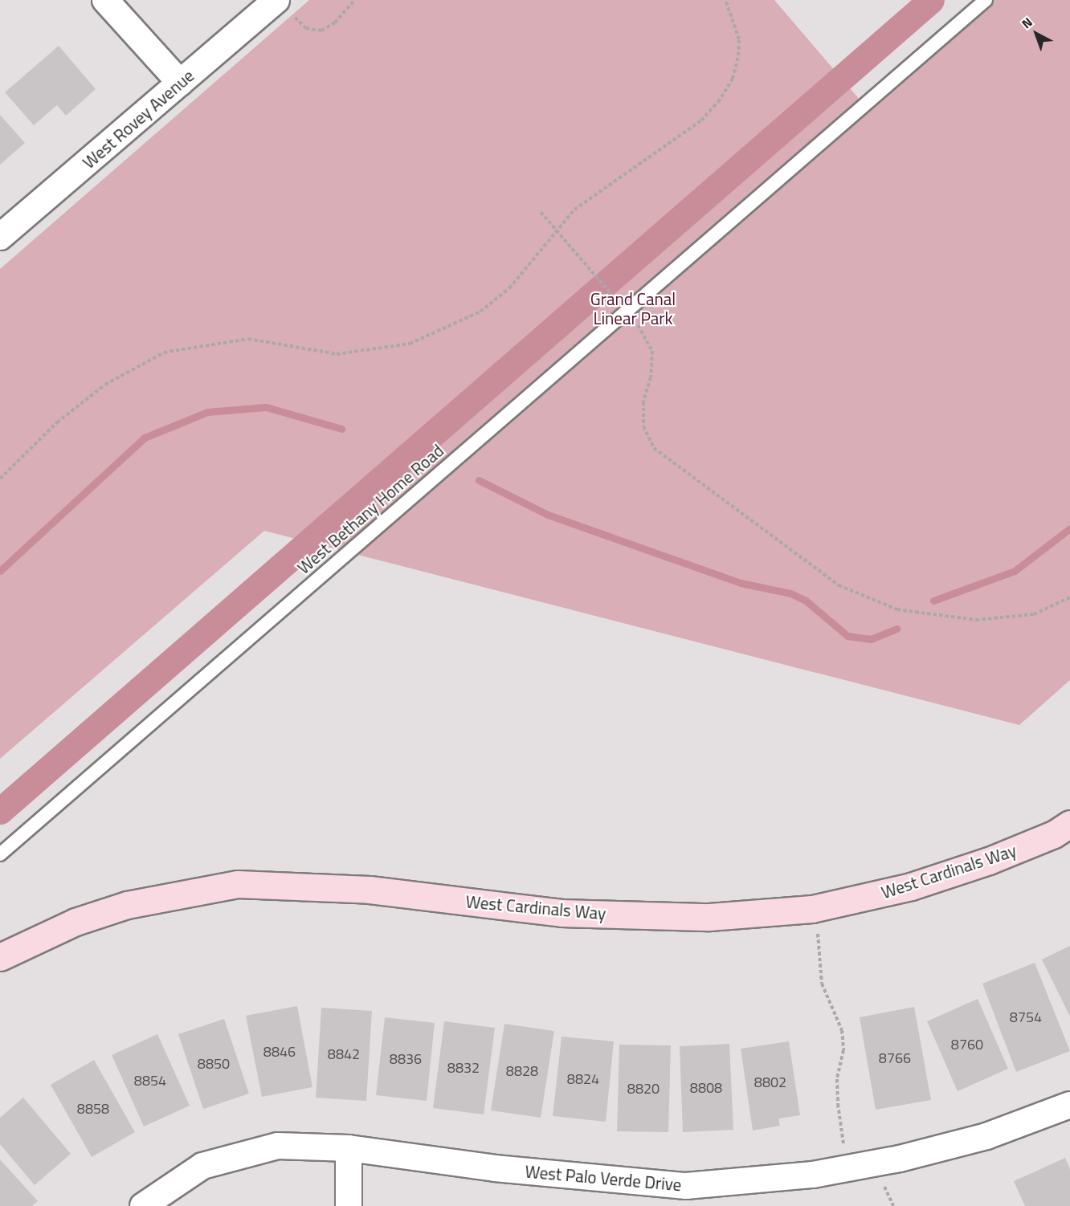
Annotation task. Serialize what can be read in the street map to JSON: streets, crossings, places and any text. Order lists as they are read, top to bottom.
{
  "streets": {
    "main road": ["West Cardinals Way"],
    "street": ["West Rovey Avenue", "West Palo Verde Drive"],
    "lane": ["West Bethany Home Road"]
  },
  "parks": ["Grand Canal Linear Park"],
  "house_numbers": [
    "8754",
    "8760",
    "8846",
    "8842",
    "8766",
    "8836",
    "8850",
    "8832",
    "8828",
    "8824",
    "8854",
    "8802",
    "8808",
    "8820",
    "8858"
  ],
  "north": "top left"
}
